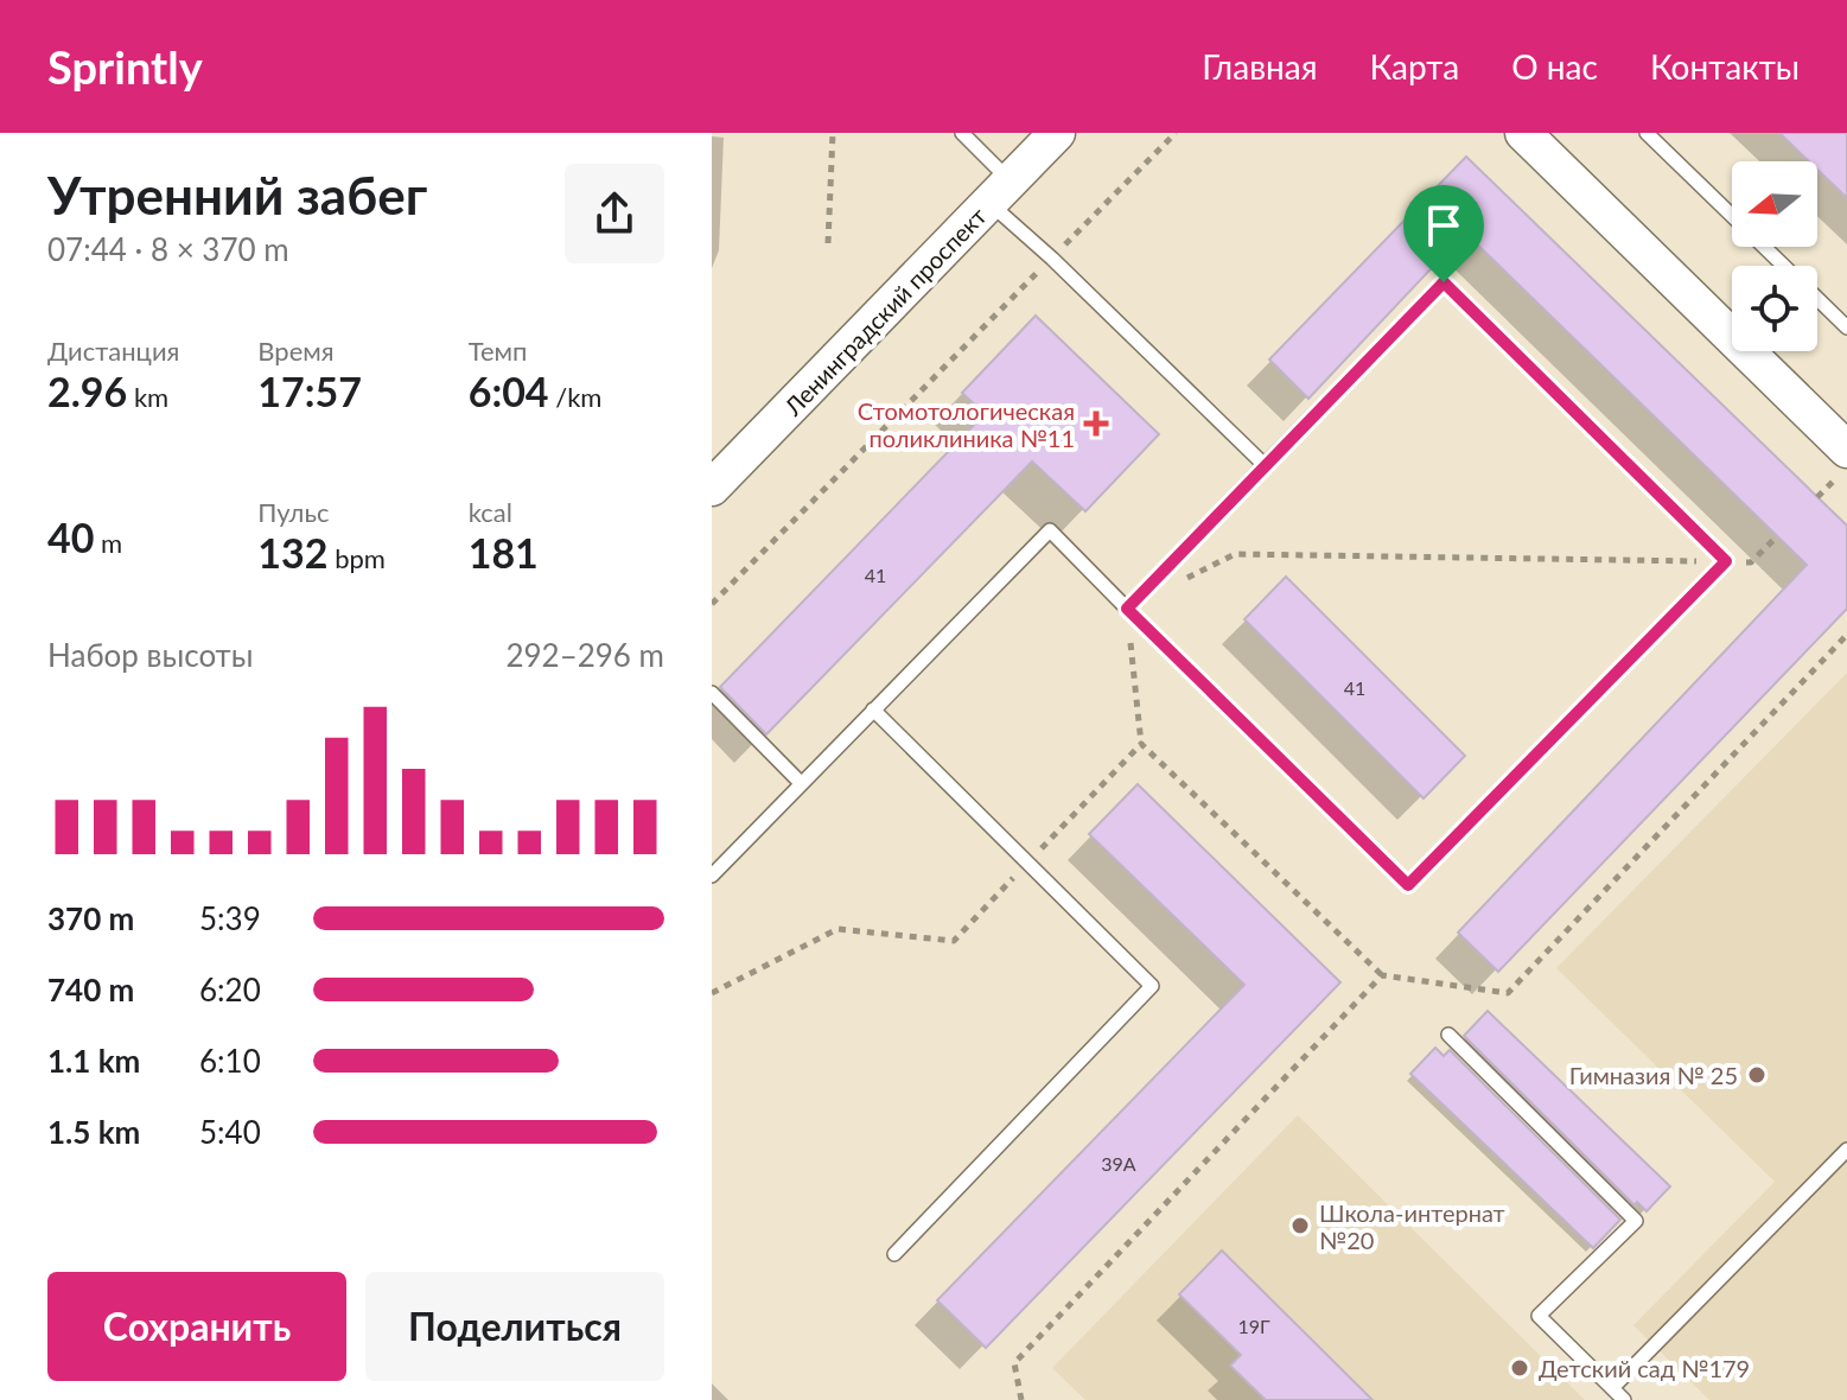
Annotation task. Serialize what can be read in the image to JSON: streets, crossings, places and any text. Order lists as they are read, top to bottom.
{
  "streets": {
    "main road": ["Ленинградский проспект"]
  },
  "places": {
    "health": ["Стомотологическая поликлиника №11"],
    "other": ["Гимназия № 25", "Школа-интернат №20", "Детский сад №179"]
  },
  "house_numbers": [
    "41",
    "41",
    "39А",
    "19Г"
  ],
  "north": "left",
  "page": {
    "header": "Sprintly",
    "nav": [
      "Главная",
      "Карта",
      "О нас",
      "Контакты"
    ],
    "heading": ["Утренний забег", "07:44 · 8 × 370 m"],
    "stats": [
      ["Дистанция", "2.96 km"],
      ["Время", "17:57"],
      ["Темп", "6:04 /km"],
      ["40 m"],
      ["Пульс", "132 bpm"],
      ["kcal", "181"]
    ],
    "chart": ["Набор высоты", "292–296 m"],
    "list": [
      {
        "name": "370 m",
        "note": "5:39"
      },
      {
        "name": "740 m",
        "note": "6:20"
      },
      {
        "name": "1.1 km",
        "note": "6:10"
      },
      {
        "name": "1.5 km",
        "note": "5:40"
      }
    ],
    "buttons": ["Сохранить", "Поделиться"]
  }
}
